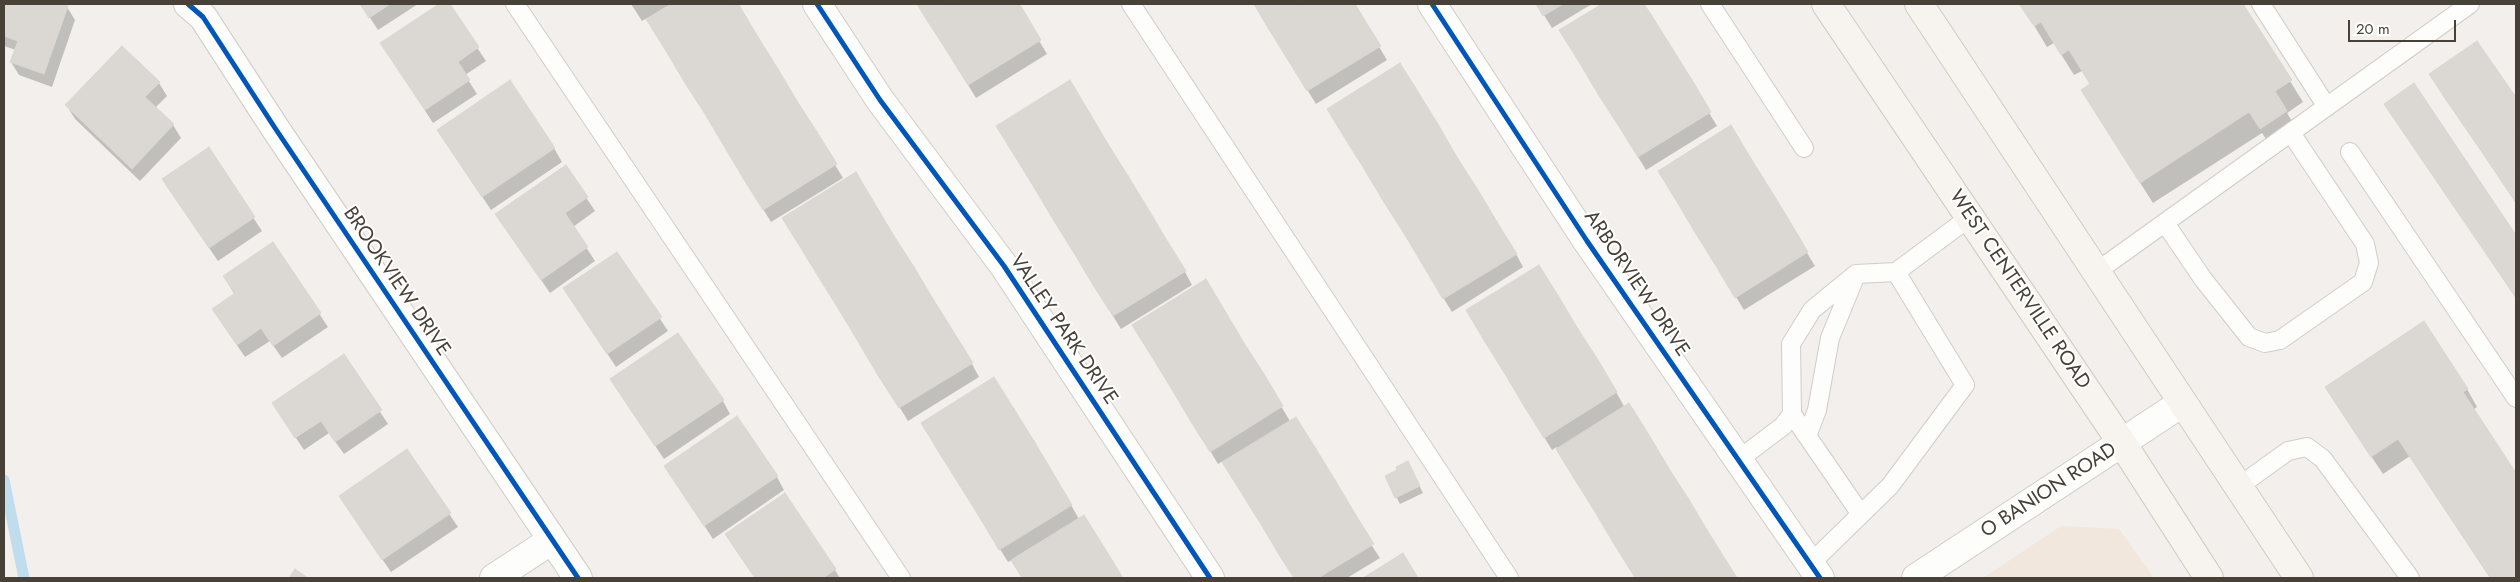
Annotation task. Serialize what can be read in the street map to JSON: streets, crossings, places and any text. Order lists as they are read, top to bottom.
{
  "streets": {
    "main road": ["WEST CENTERVILLE ROAD"],
    "street": [
      "BROOKVIEW DRIVE",
      "ARBORVIEW DRIVE",
      "VALLEY PARK DRIVE",
      "O BANION ROAD"
    ]
  },
  "crossings": [
    ["WEST CENTERVILLE ROAD", "O BANION ROAD"]
  ],
  "scale_bar": "20 m"
}
